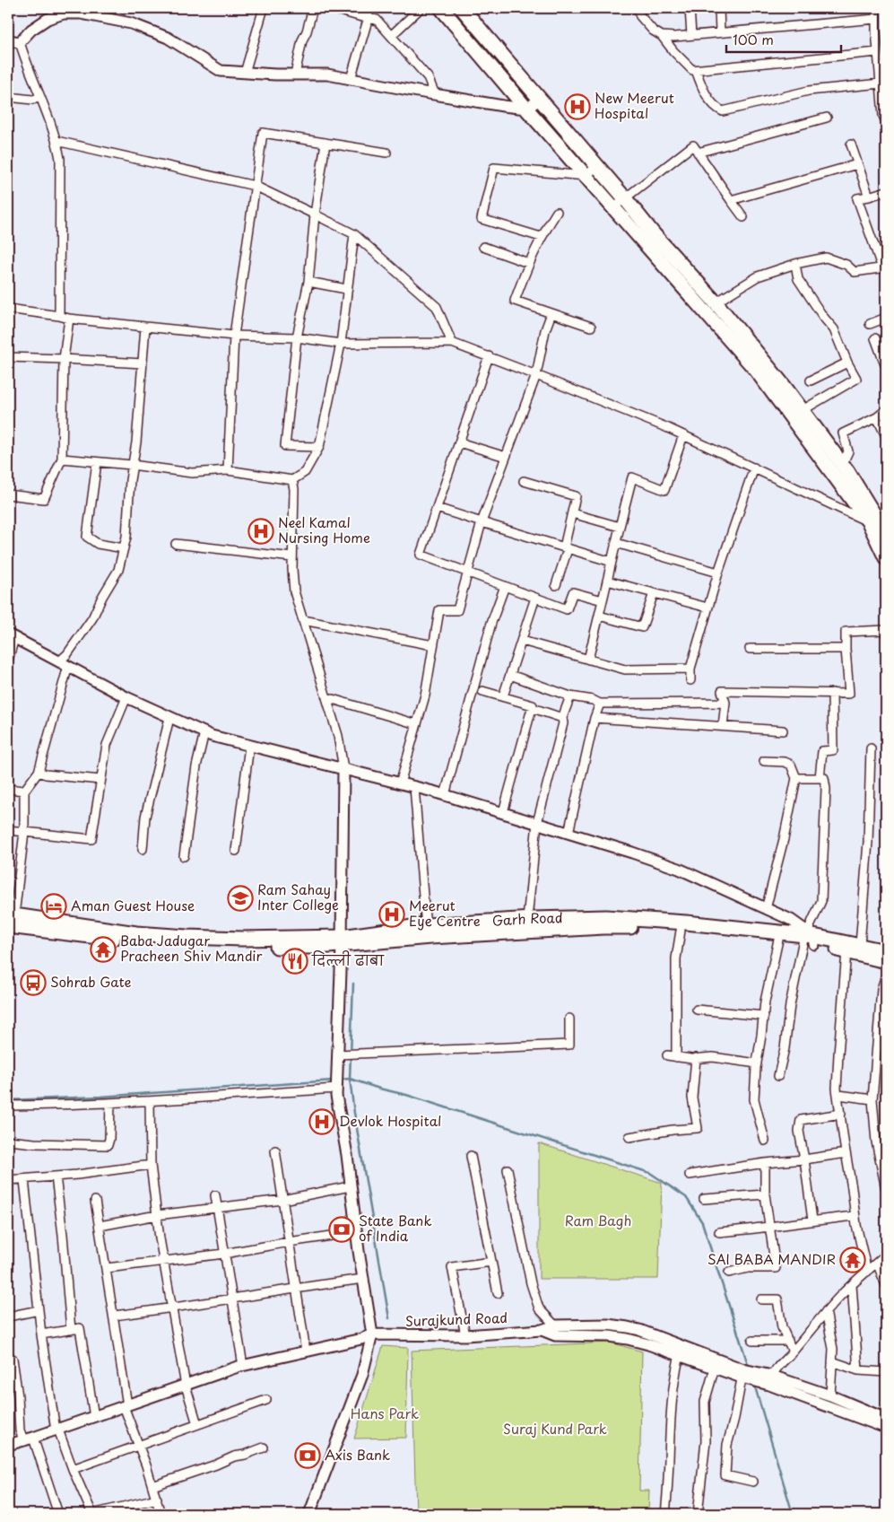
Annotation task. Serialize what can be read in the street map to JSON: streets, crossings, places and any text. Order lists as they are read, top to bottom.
{
  "streets": {
    "main road": ["Garh Road"],
    "street": ["Surajkund Road"]
  },
  "parks": ["Ram Bagh", "Hans Park", "Suraj Kund Park"],
  "places": {
    "hospital": [
      "New Meerut Hospital",
      "Neel Kamal Nursing Home",
      "Meerut Eye Centre",
      "Devlok Hospital"
    ],
    "school or university": ["Ram Sahay Inter College"],
    "hotel": ["Aman Guest House"],
    "temple": ["Baba Jadugar Pracheen Shiv Mandir", "SAI BABA MANDIR"],
    "restaurant": ["दिल्ली ढाबा"],
    "bus stop": ["Sohrab Gate"],
    "bank": ["State Bank of India", "Axis Bank"]
  },
  "scale_bar": "100 m"
}
